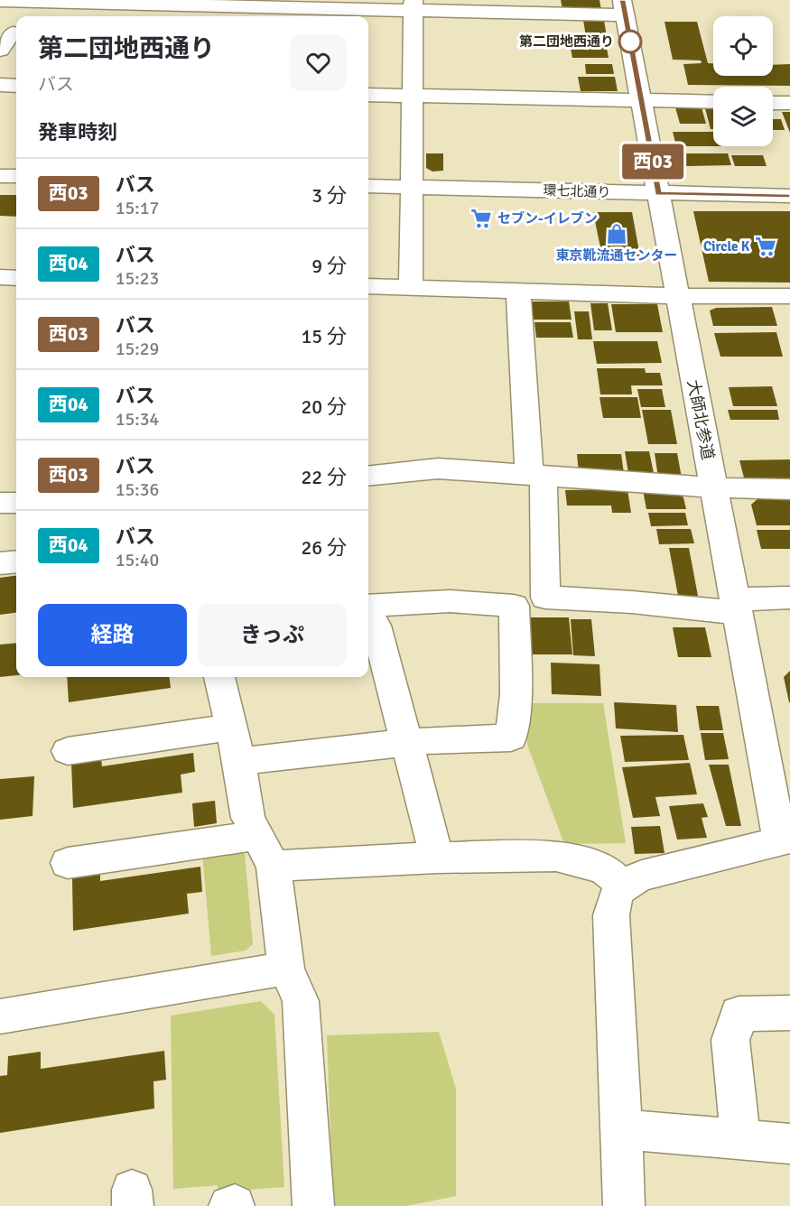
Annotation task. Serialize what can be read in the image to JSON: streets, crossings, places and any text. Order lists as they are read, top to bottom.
{
  "streets": {
    "street": ["環七北通り", "大師北参道"]
  },
  "crossings": [
    ["環七北通り", "大師北参道"]
  ],
  "places": {
    "other": ["第二団地西通り"],
    "supermarket": ["セブン-イレブン", "Circle K"],
    "shop": ["東京靴流通センター"]
  },
  "lines": ["bus line 西03"],
  "page": {
    "on_map": "西03",
    "heading": [
      ["第二団地西通り", "バス"],
      "発車時刻"
    ],
    "list": [
      {
        "mark": "西03",
        "name": "バス",
        "note": "15:17",
        "value": "3 分"
      },
      {
        "mark": "西04",
        "name": "バス",
        "note": "15:23",
        "value": "9 分"
      },
      {
        "mark": "西03",
        "name": "バス",
        "note": "15:29",
        "value": "15 分"
      },
      {
        "mark": "西04",
        "name": "バス",
        "note": "15:34",
        "value": "20 分"
      },
      {
        "mark": "西03",
        "name": "バス",
        "note": "15:36",
        "value": "22 分"
      },
      {
        "mark": "西04",
        "name": "バス",
        "note": "15:40",
        "value": "26 分"
      }
    ],
    "buttons": ["経路", "きっぷ"]
  }
}
